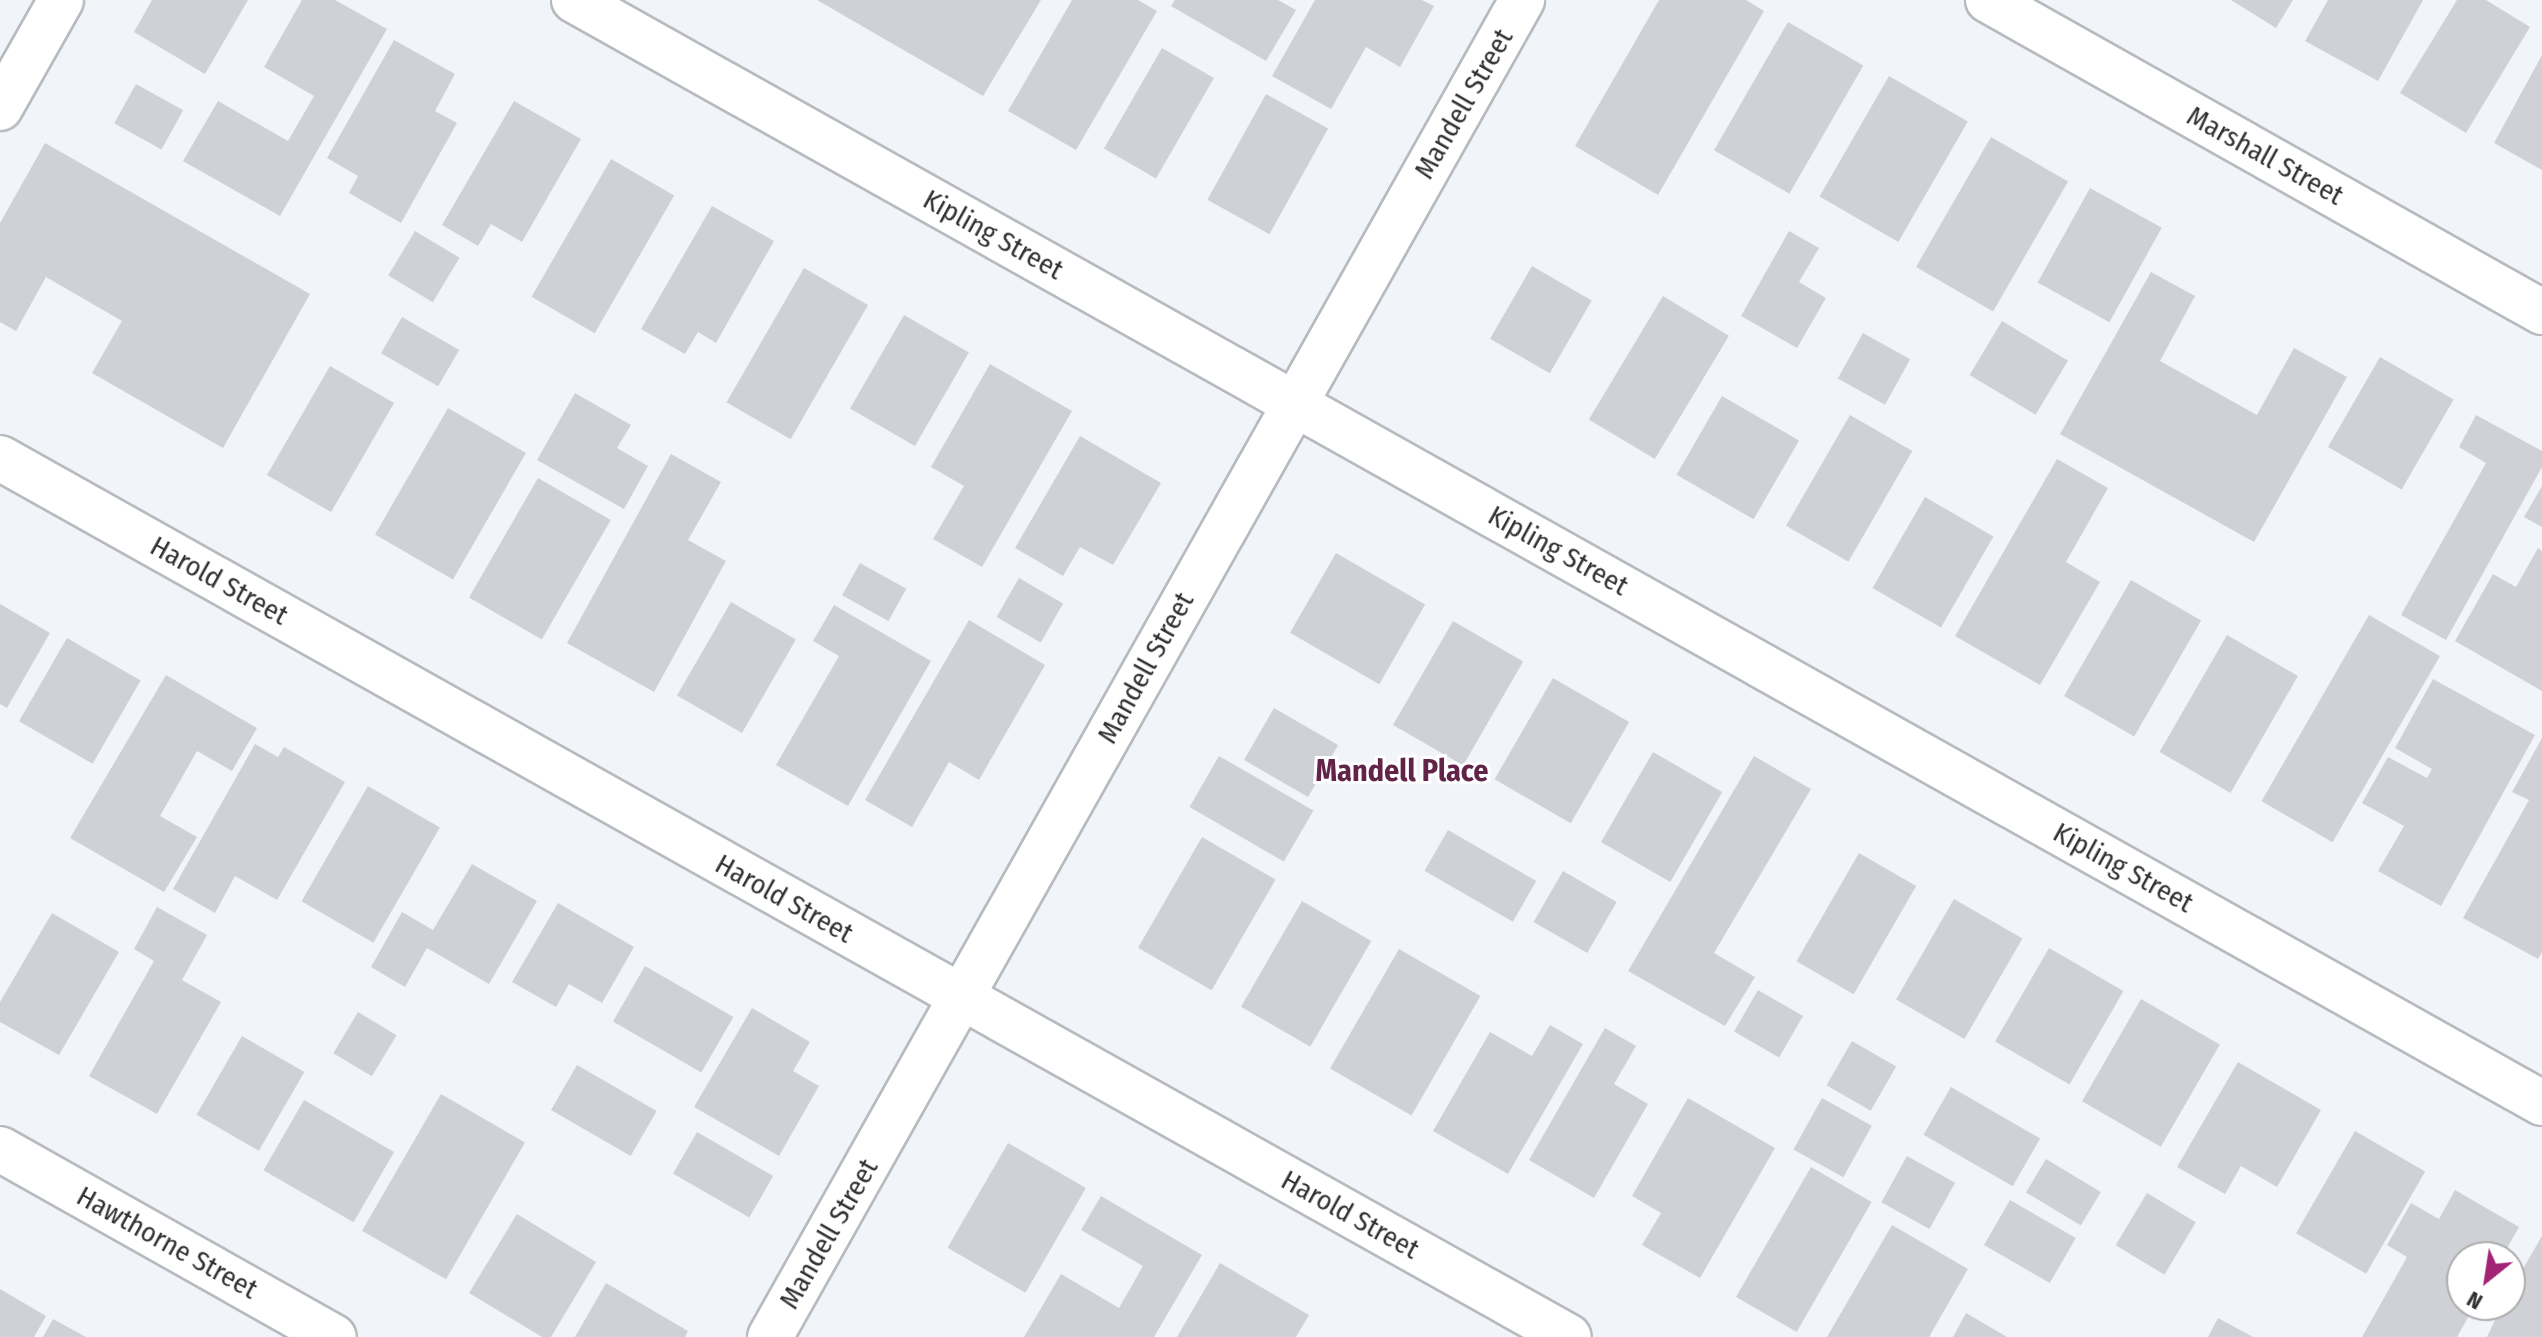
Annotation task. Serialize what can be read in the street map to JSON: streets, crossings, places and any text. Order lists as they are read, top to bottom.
{
  "streets": {
    "street": [
      "Mandell Street",
      "Marshall Street",
      "Kipling Street",
      "Harold Street",
      "Hawthorne Street"
    ]
  },
  "crossings": [
    ["Mandell Street", "Kipling Street"],
    ["Mandell Street", "Harold Street"]
  ],
  "districts": ["Mandell Place"],
  "north": "bottom left"
}
